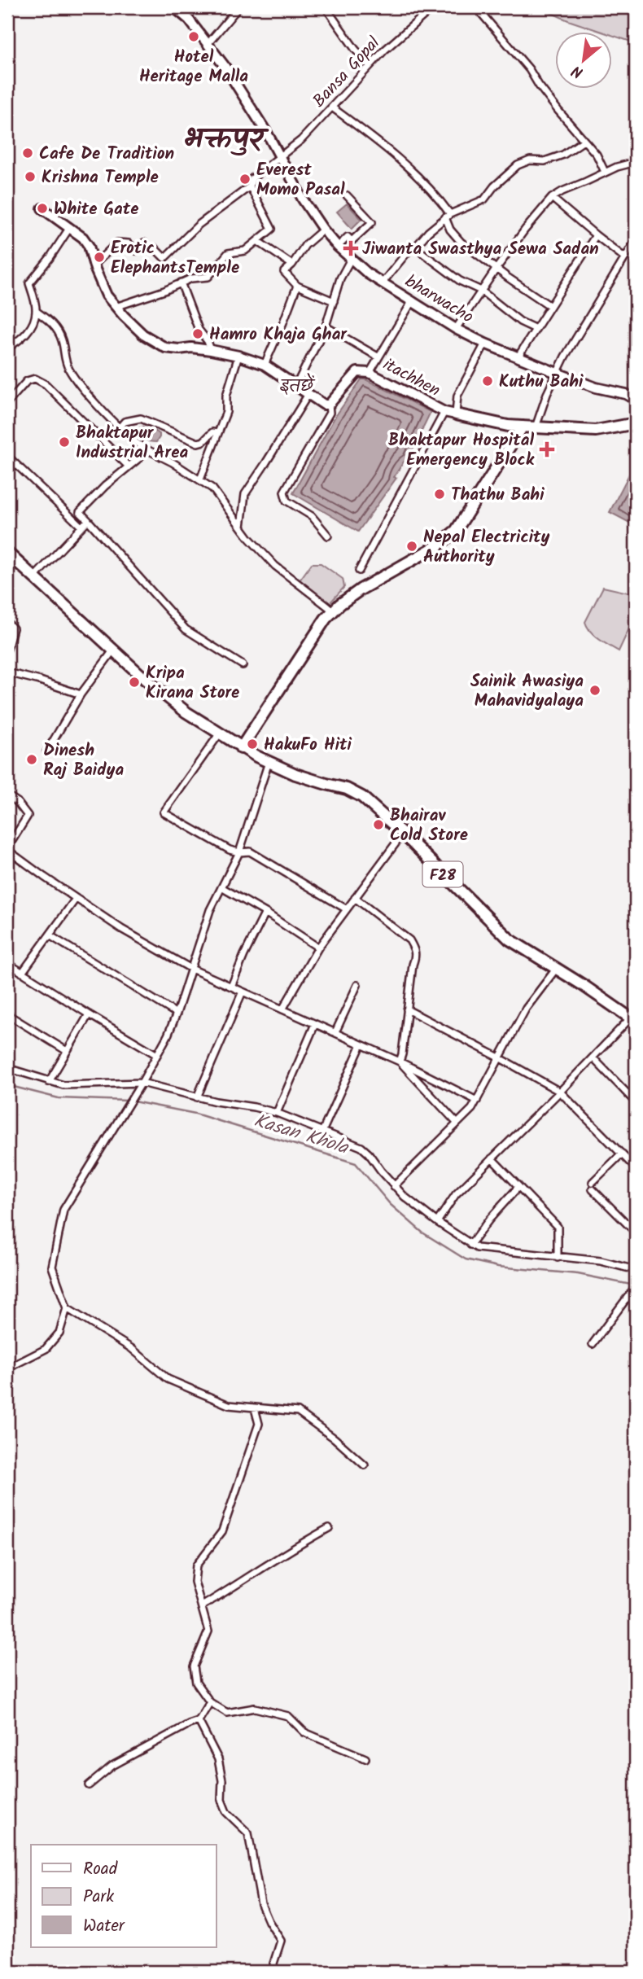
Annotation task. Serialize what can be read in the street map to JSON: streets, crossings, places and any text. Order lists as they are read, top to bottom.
{
  "streets": {
    "main road": ["bharwacho", "itachhen", "F28"],
    "street": ["Bansa Gopal"]
  },
  "crossings": [
    ["Bansa Gopal", "bharwacho"]
  ],
  "districts": ["भक्तपुर", "इतछें"],
  "water": ["Kasan Khola"],
  "places": {
    "other": [
      "Hotel Heritage Malla",
      "Cafe De Tradition",
      "Krishna Temple",
      "Everest Momo Pasal",
      "White Gate",
      "Erotic ElephantsTemple",
      "Hamro Khaja Ghar",
      "Kuthu Bahi",
      "Bhaktapur Industrial Area",
      "Thathu Bahi",
      "Nepal Electricity Authority",
      "Kripa Kirana Store",
      "Sainik Awasiya Mahavidyalaya",
      "HakuFo Hiti",
      "Dinesh Raj Baidya",
      "Bhairav Cold Store"
    ],
    "health": ["Jiwanta Swasthya Sewa Sadan", "Bhaktapur Hospital Emergency Block"]
  },
  "legend": ["Road", "Park", "Water"],
  "north": "bottom left"
}
